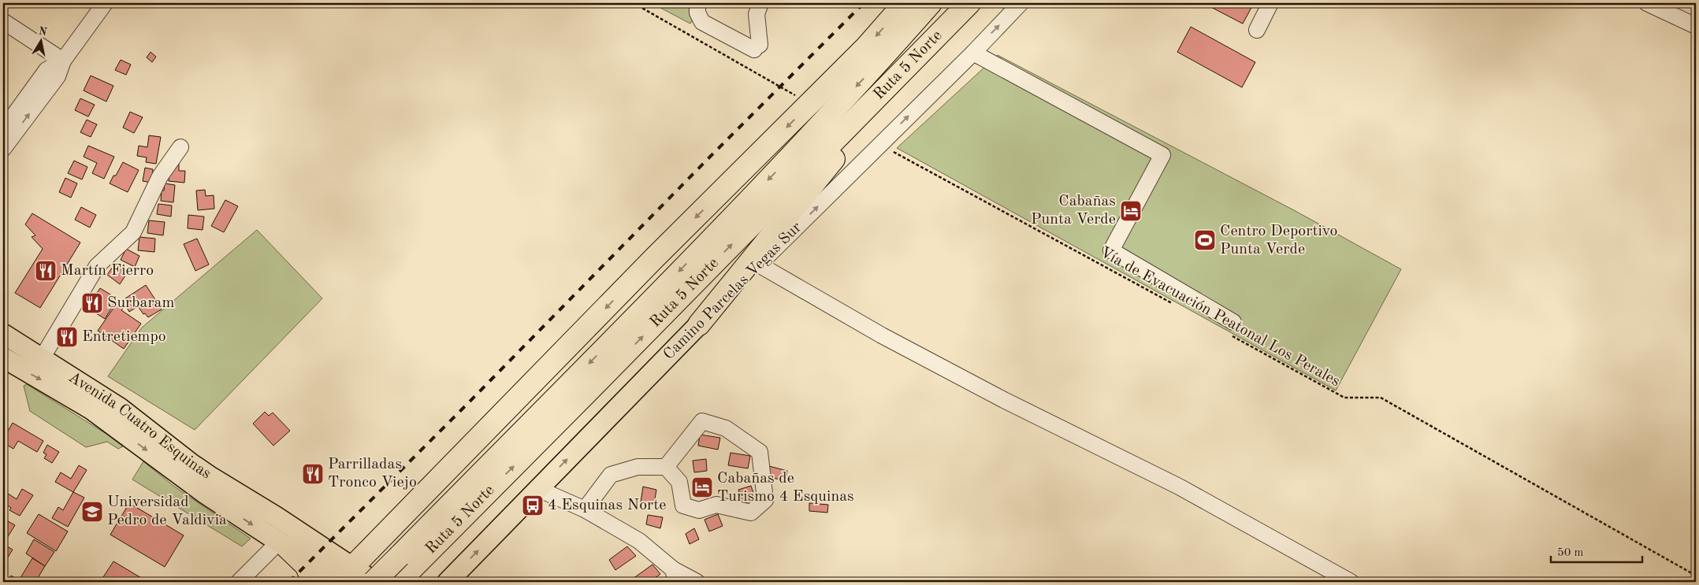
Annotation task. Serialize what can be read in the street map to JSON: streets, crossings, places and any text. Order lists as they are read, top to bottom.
{
  "streets": {
    "highway": ["Ruta 5 Norte"],
    "main road": ["Camino Parcelas Vegas Sur", "Avenida Cuatro Esquinas"],
    "path": ["Vía de Evacuación Peatonal Los Perales"]
  },
  "crossings": [
    ["Ruta 5 Norte", "Avenida Cuatro Esquinas"],
    ["Camino Parcelas Vegas Sur", "Vía de Evacuación Peatonal Los Perales"]
  ],
  "one_way": ["Camino Parcelas Vegas Sur"],
  "places": {
    "hotel": ["Cabañas Punta Verde", "Cabañas de Turismo 4 Esquinas"],
    "sports": ["Centro Deportivo Punta Verde"],
    "restaurant": [
      "Martín Fierro",
      "Surbaram",
      "Entretiempo",
      "Parrilladas Tronco Viejo"
    ],
    "bus stop": ["4 Esquinas Norte"],
    "school or university": ["Universidad Pedro de Valdivia"]
  },
  "scale_bar": "50 m",
  "north": "top"
}
